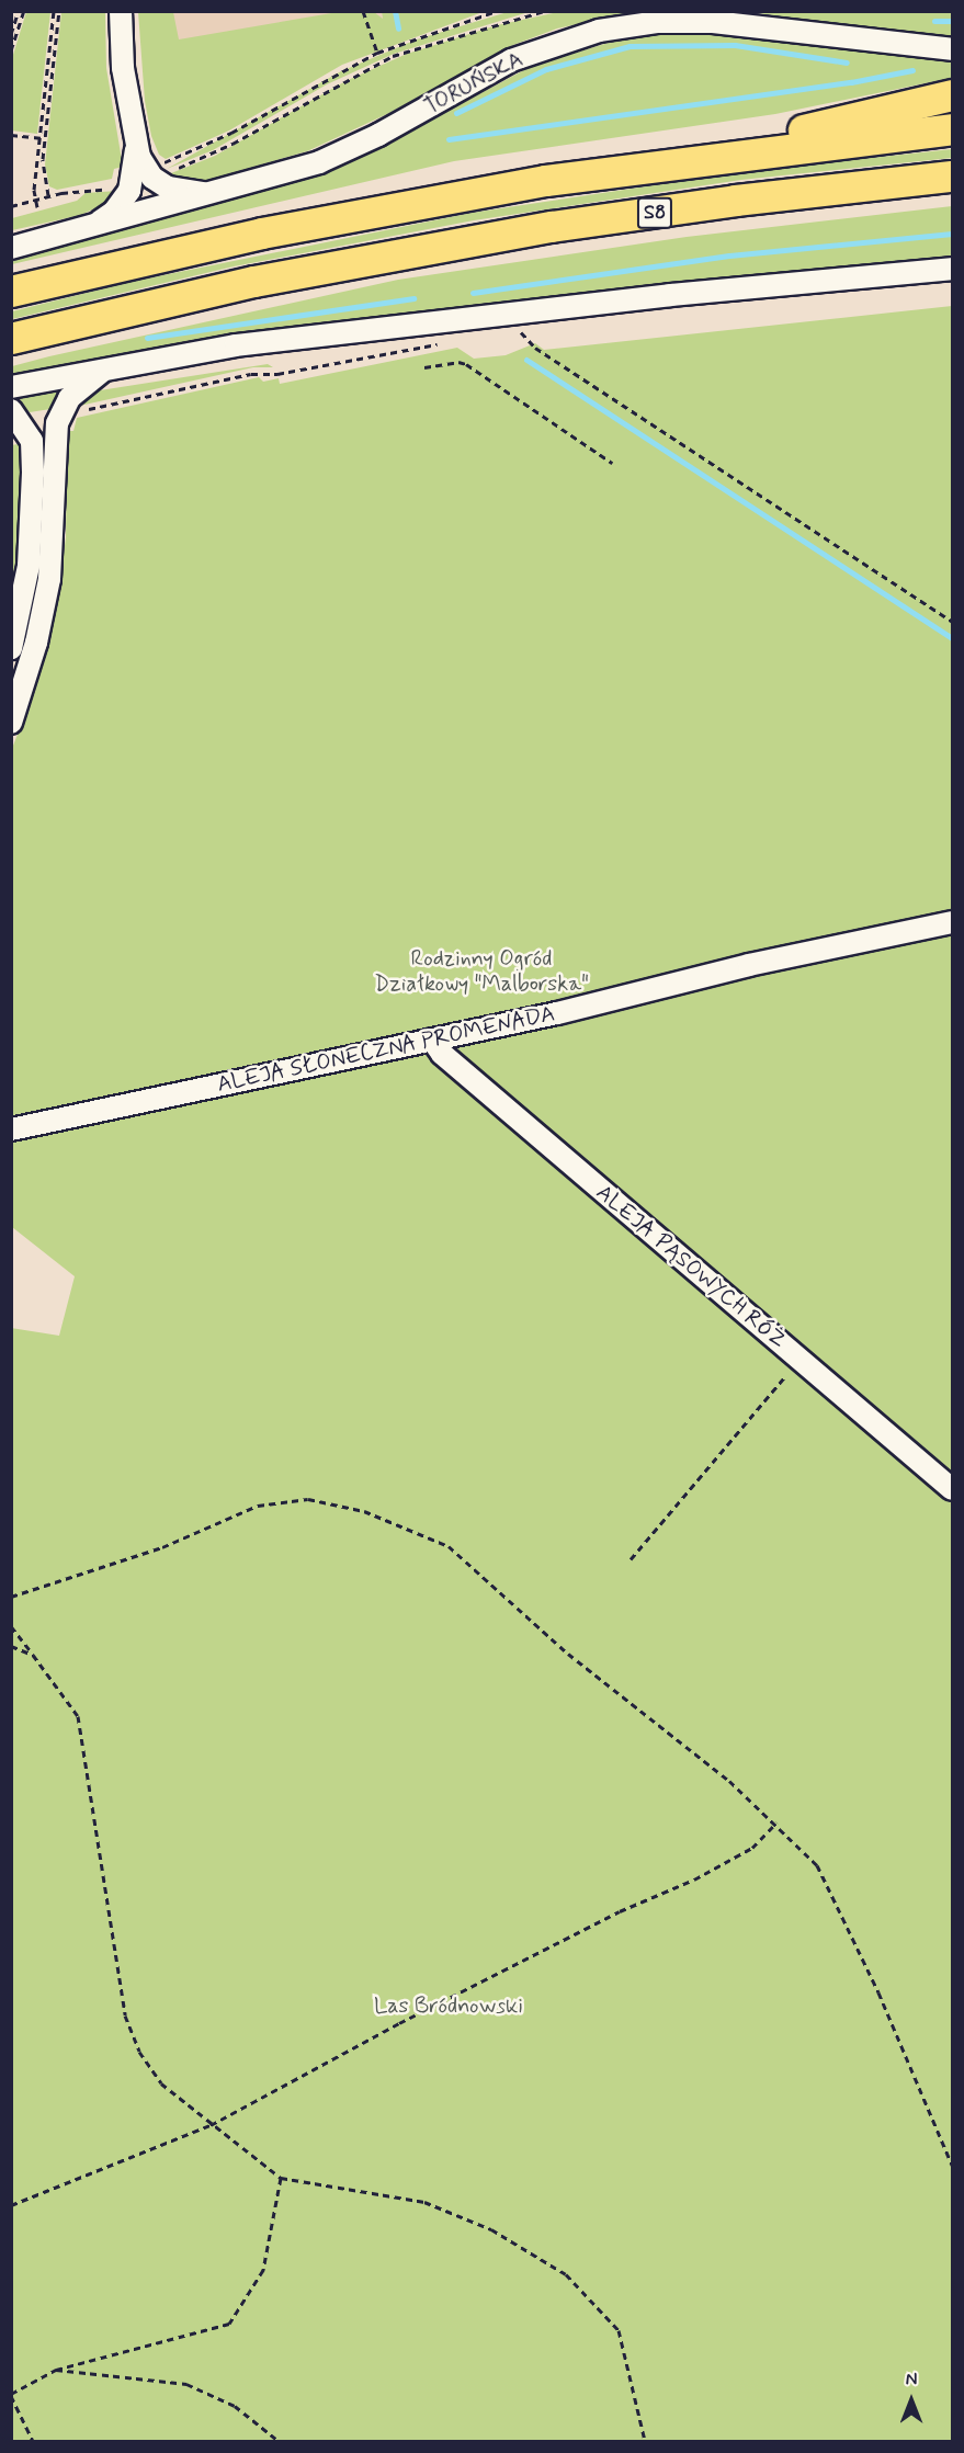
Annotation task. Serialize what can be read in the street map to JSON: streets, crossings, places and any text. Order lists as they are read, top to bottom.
{
  "streets": {
    "highway": ["S8"],
    "street": ["TORUŃSKA", "ALEJA SŁONECZNA PROMENADA", "ALEJA PĄSOWYCH RÓŻ"]
  },
  "crossings": [
    ["ALEJA SŁONECZNA PROMENADA", "ALEJA PĄSOWYCH RÓŻ"]
  ],
  "parks": ["Rodzinny Ogród Działkowy \"Malborska\"", "Las Bródnowski"],
  "north": "top"
}
